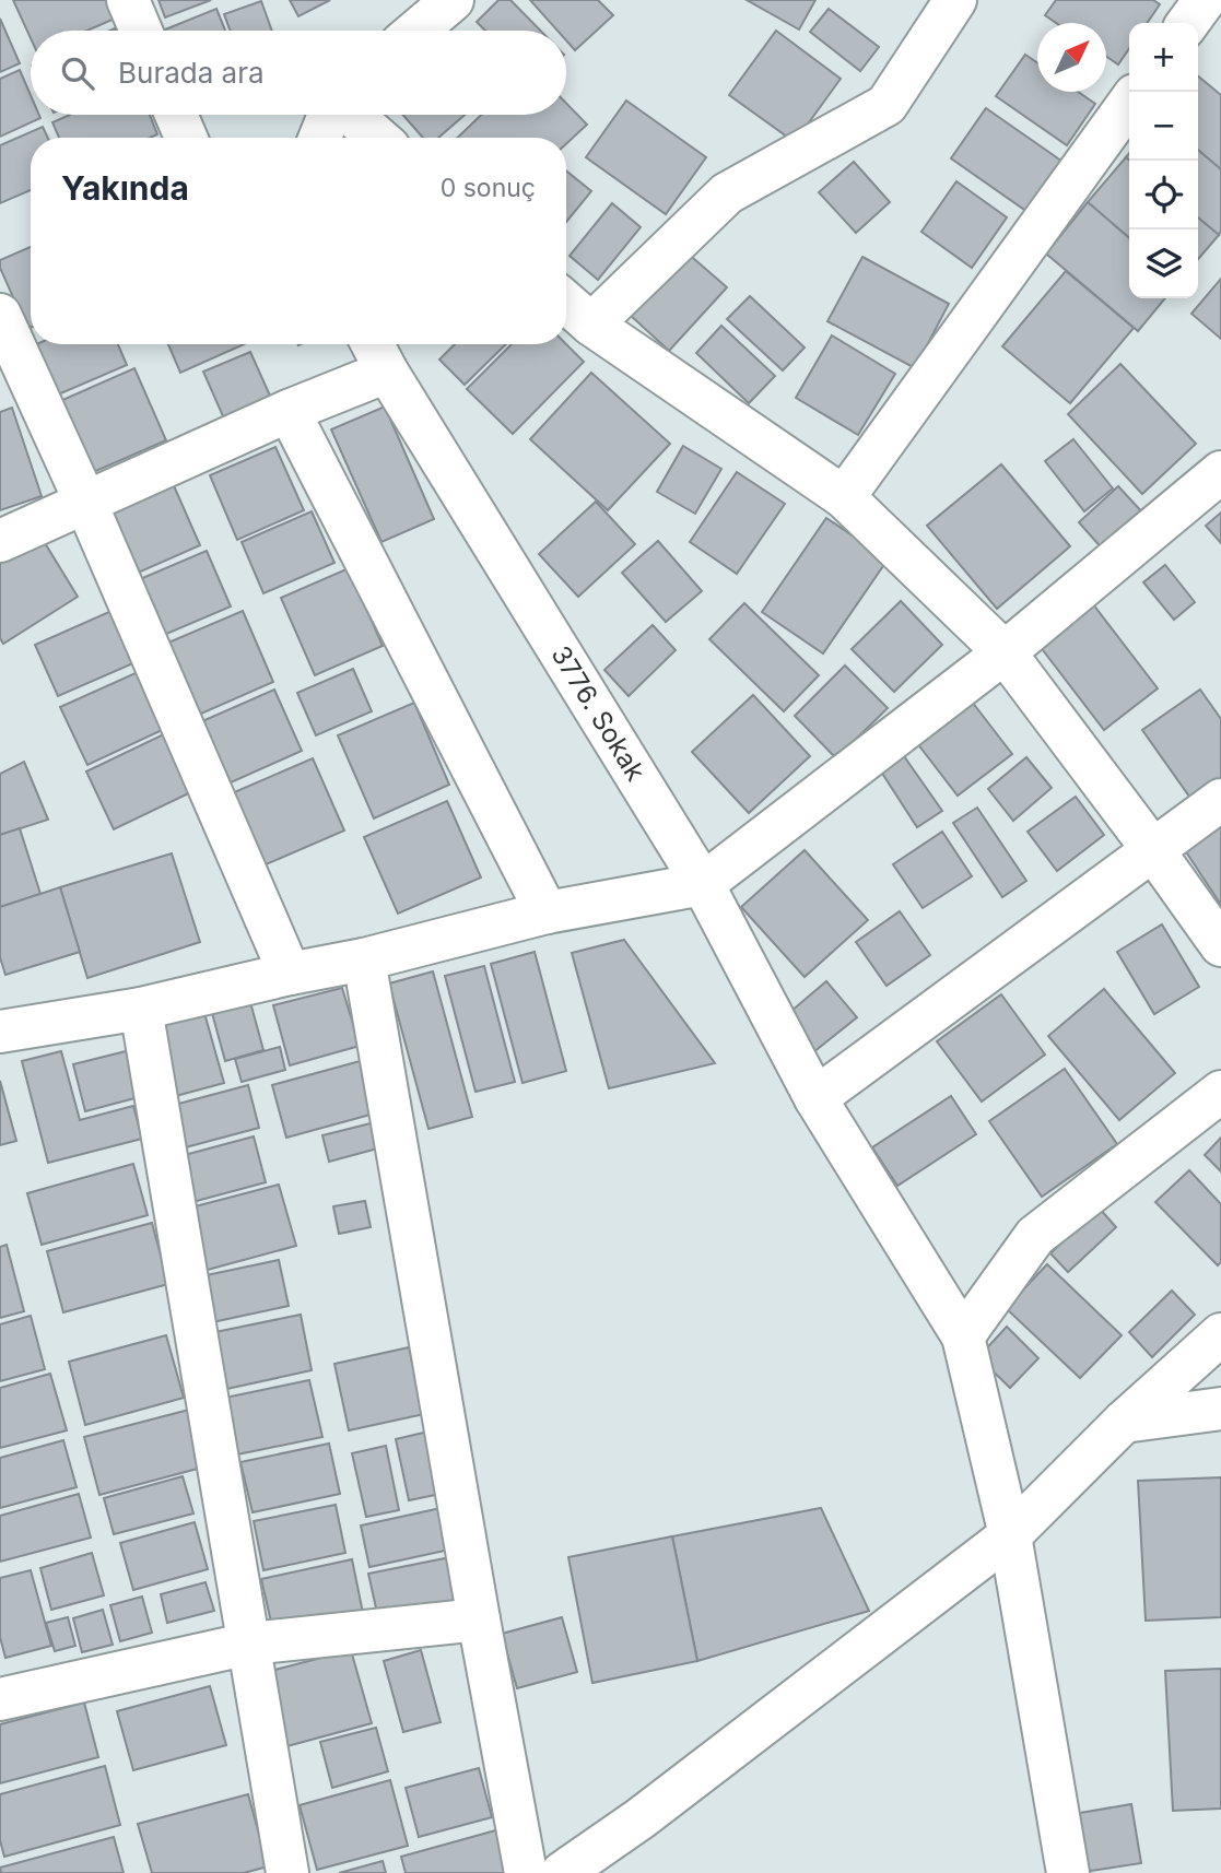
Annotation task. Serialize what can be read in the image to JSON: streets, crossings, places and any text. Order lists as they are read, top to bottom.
{
  "streets": {
    "street": ["3776. Sokak"]
  },
  "north": "top right",
  "page": {
    "map_buttons": ["+", "−"],
    "search": "Burada ara",
    "heading": ["Yakında", "0 sonuç"]
  }
}
